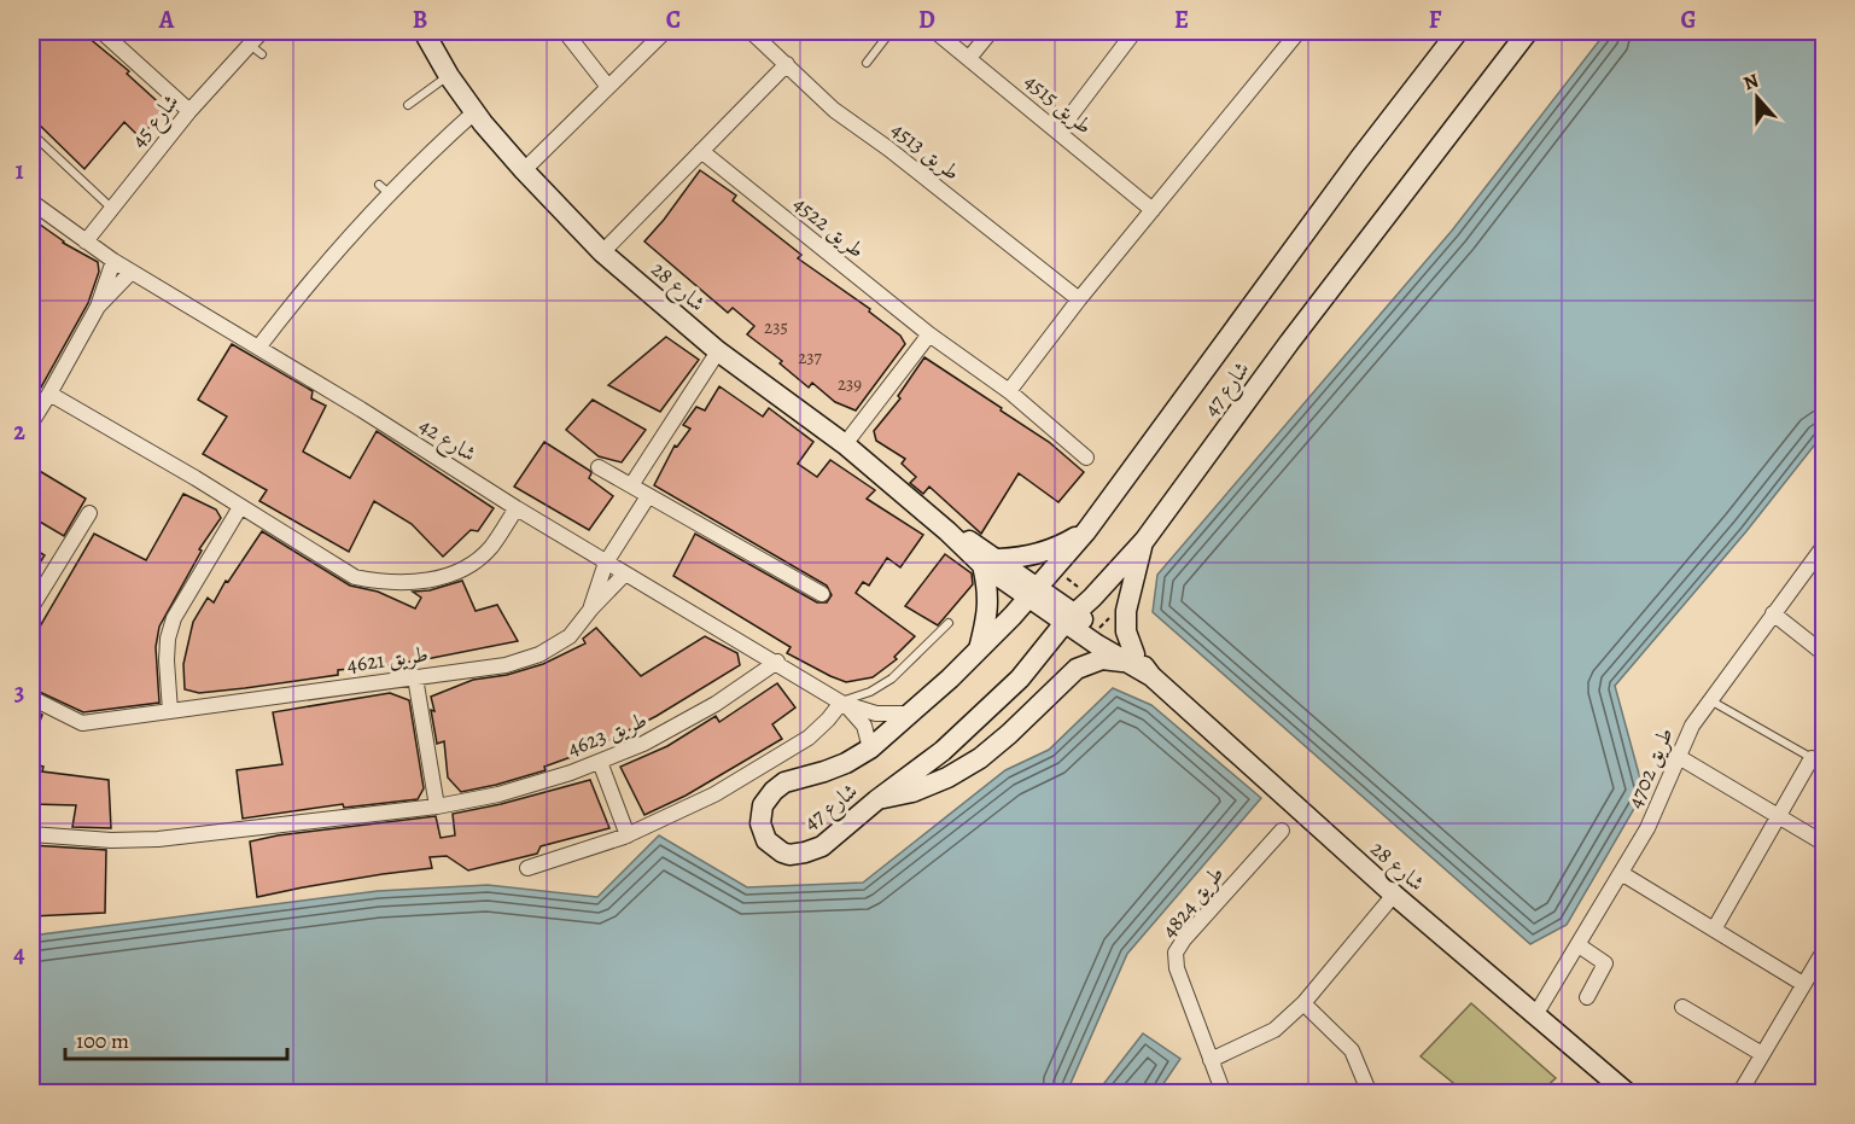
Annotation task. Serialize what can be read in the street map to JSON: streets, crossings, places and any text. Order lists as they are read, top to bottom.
{
  "streets": {
    "street": [
      "طريق 4515",
      "شارع 45",
      "طريق 4513",
      "طريق 4522",
      "شارع 28",
      "شارع 47",
      "شارع 42",
      "طريق 4621",
      "طريق 4623",
      "طريق 4702",
      "طريق 4824"
    ]
  },
  "crossings": [
    ["شارع 45", "شارع 42"],
    ["شارع 28", "شارع 47"],
    ["شارع 28", "طريق 4702"],
    ["شارع 47", "شارع 42"],
    ["شارع 42", "طريق 4621"],
    ["شارع 42", "طريق 4623"]
  ],
  "house_numbers": ["235", "237", "239"],
  "scale_bar": "100 m",
  "north": "top",
  "grid": {
    "columns": [
      "A",
      "B",
      "C",
      "D",
      "E",
      "F",
      "G"
    ],
    "rows": [
      "1",
      "2",
      "3",
      "4"
    ]
  }
}
